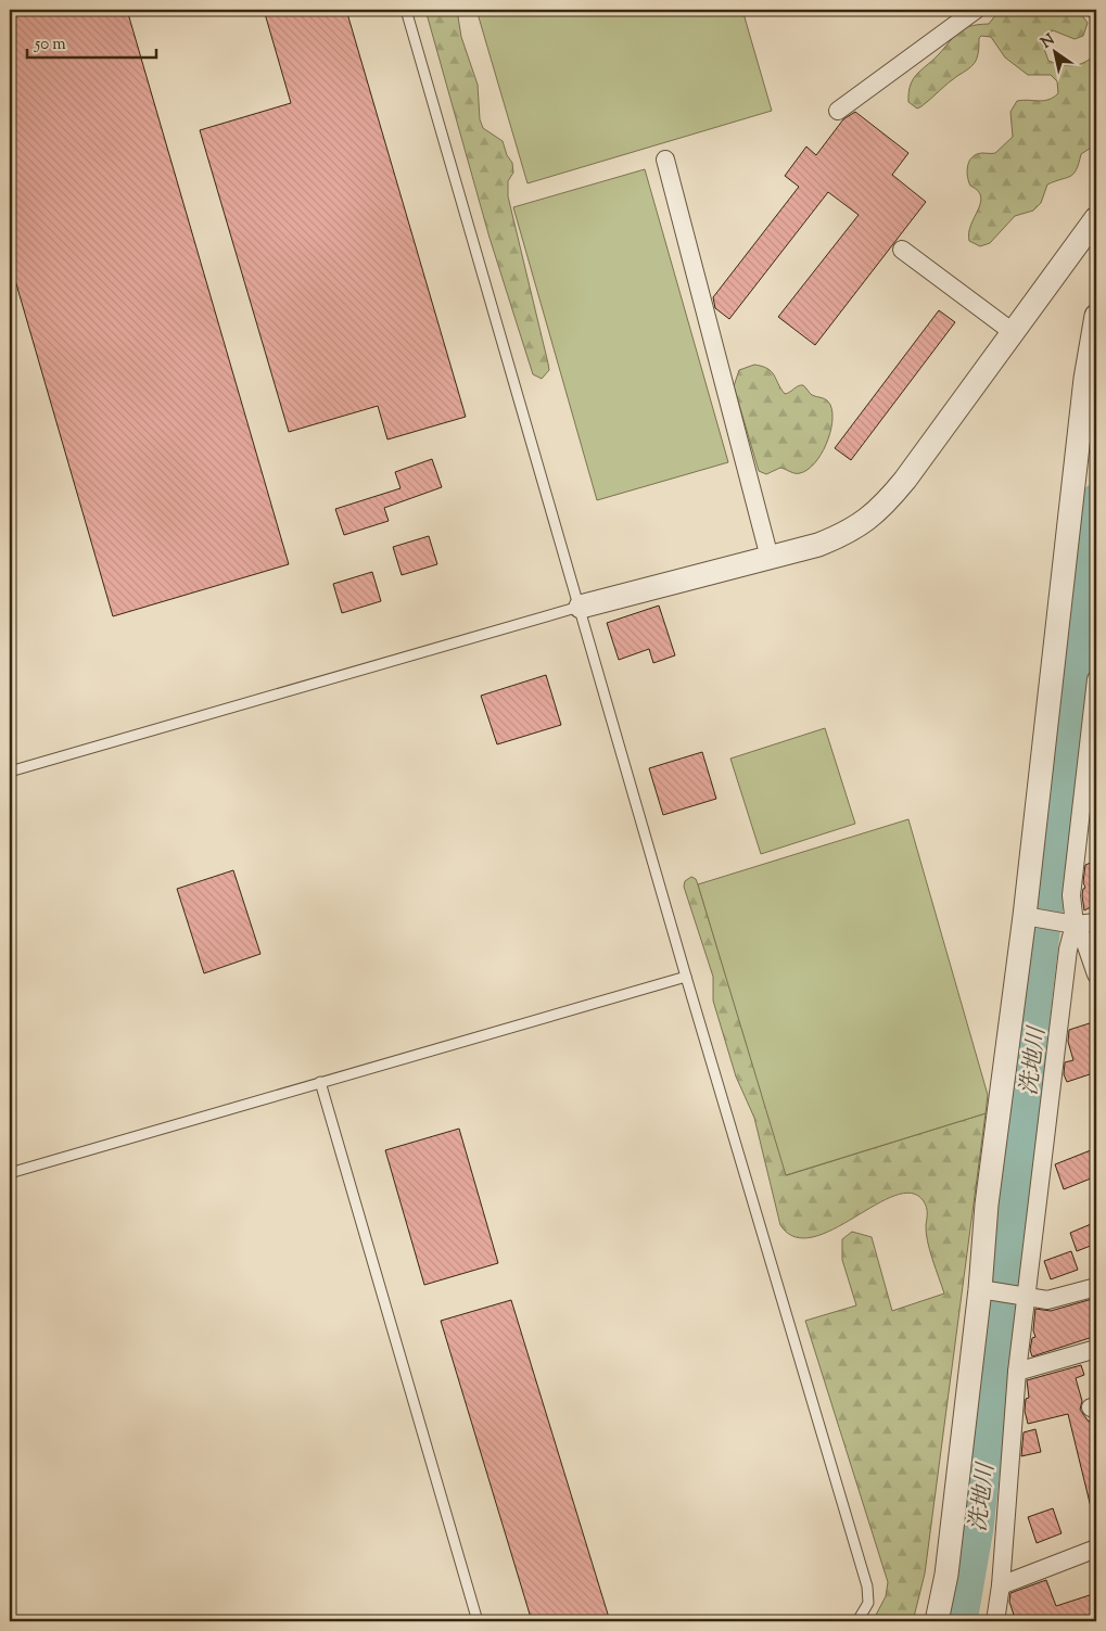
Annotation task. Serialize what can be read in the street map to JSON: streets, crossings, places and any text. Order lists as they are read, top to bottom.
{
  "water": ["洗地川"],
  "scale_bar": "50 m",
  "north": "top left"
}
